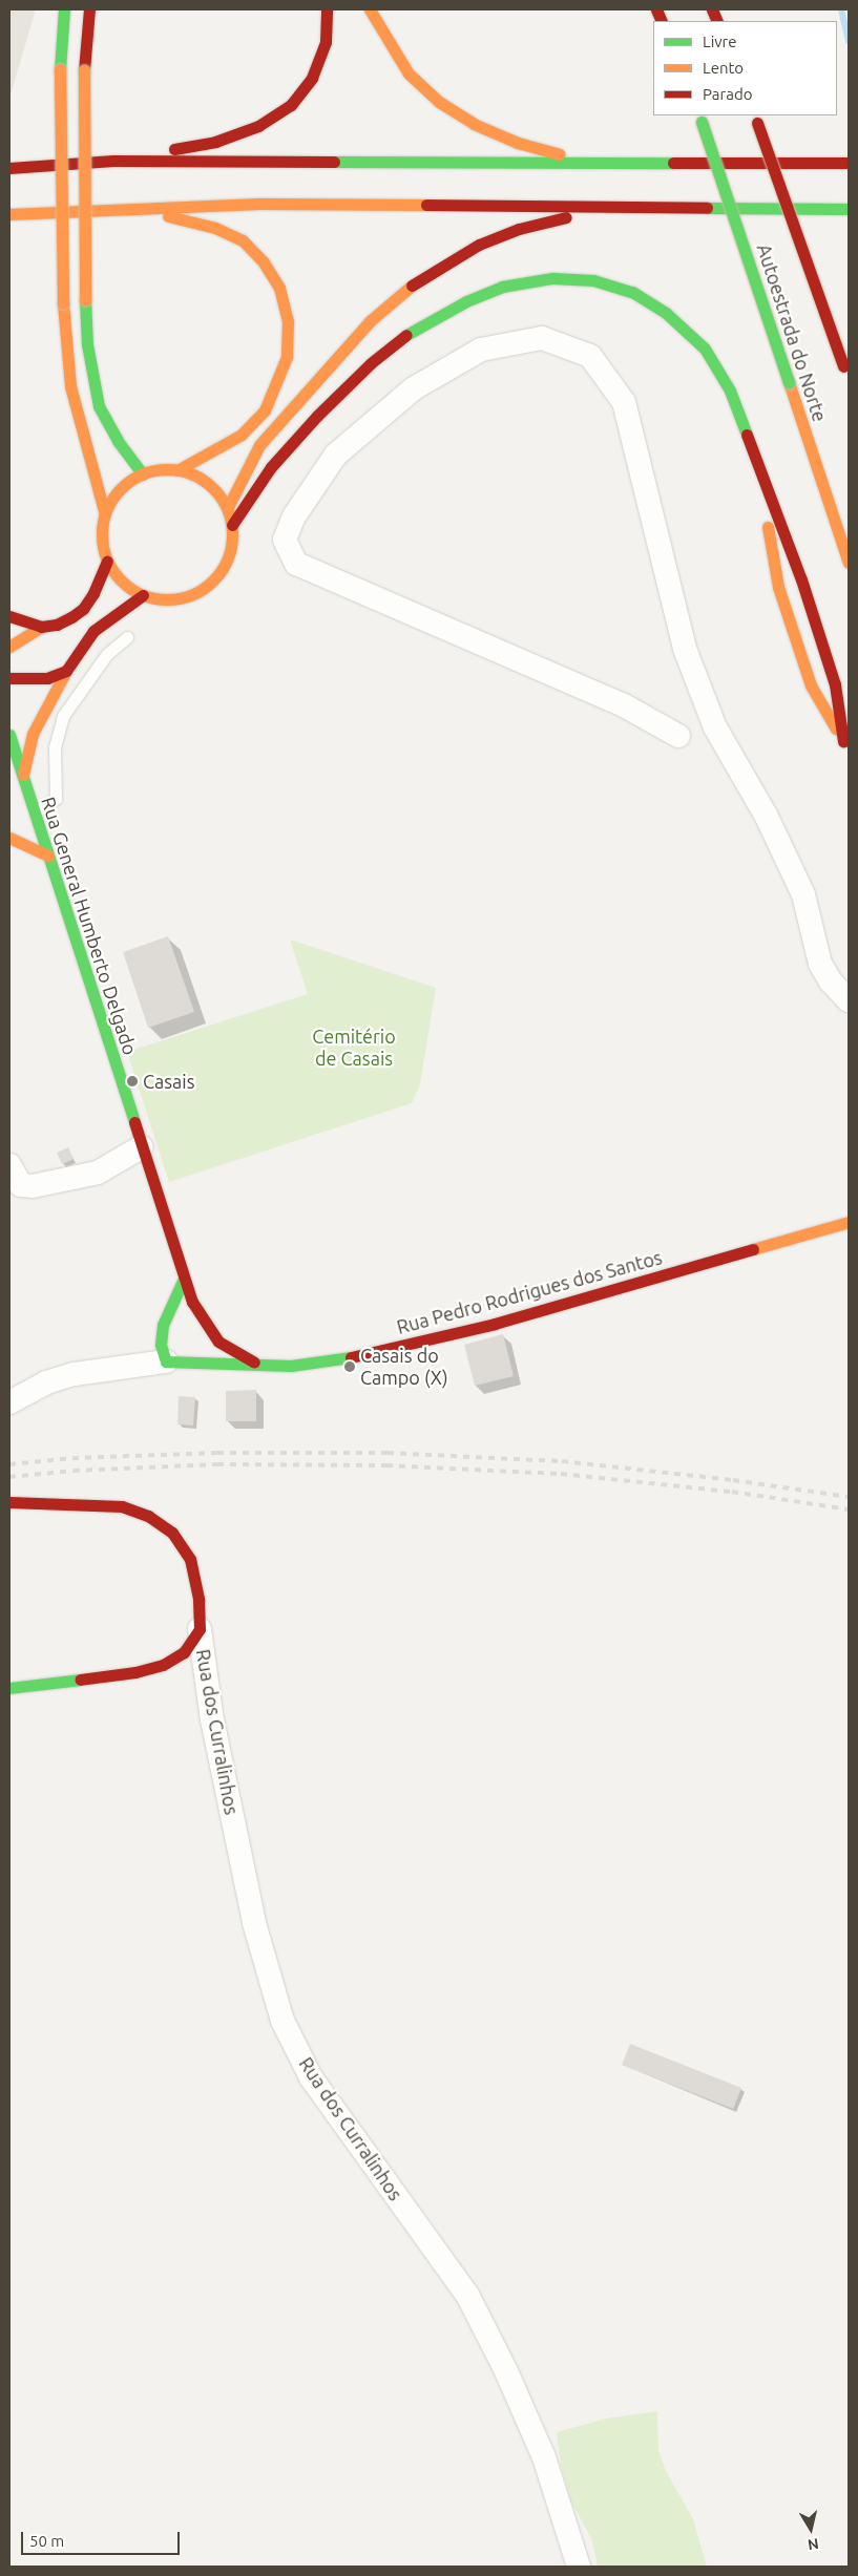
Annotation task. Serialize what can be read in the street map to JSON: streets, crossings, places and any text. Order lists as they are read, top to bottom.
{
  "streets": {
    "main road": ["Autoestrada do Norte", "Rua General Humberto Delgado", "Rua Pedro Rodrigues dos Santos"],
    "street": ["Rua dos Curralinhos"]
  },
  "crossings": [
    ["Rua General Humberto Delgado", "Rua Pedro Rodrigues dos Santos"]
  ],
  "parks": ["Cemitério de Casais"],
  "places": ["Casais", "Casais do Campo (X)"],
  "legend": ["Livre", "Lento", "Parado"],
  "scale_bar": "50 m",
  "north": "bottom"
}
